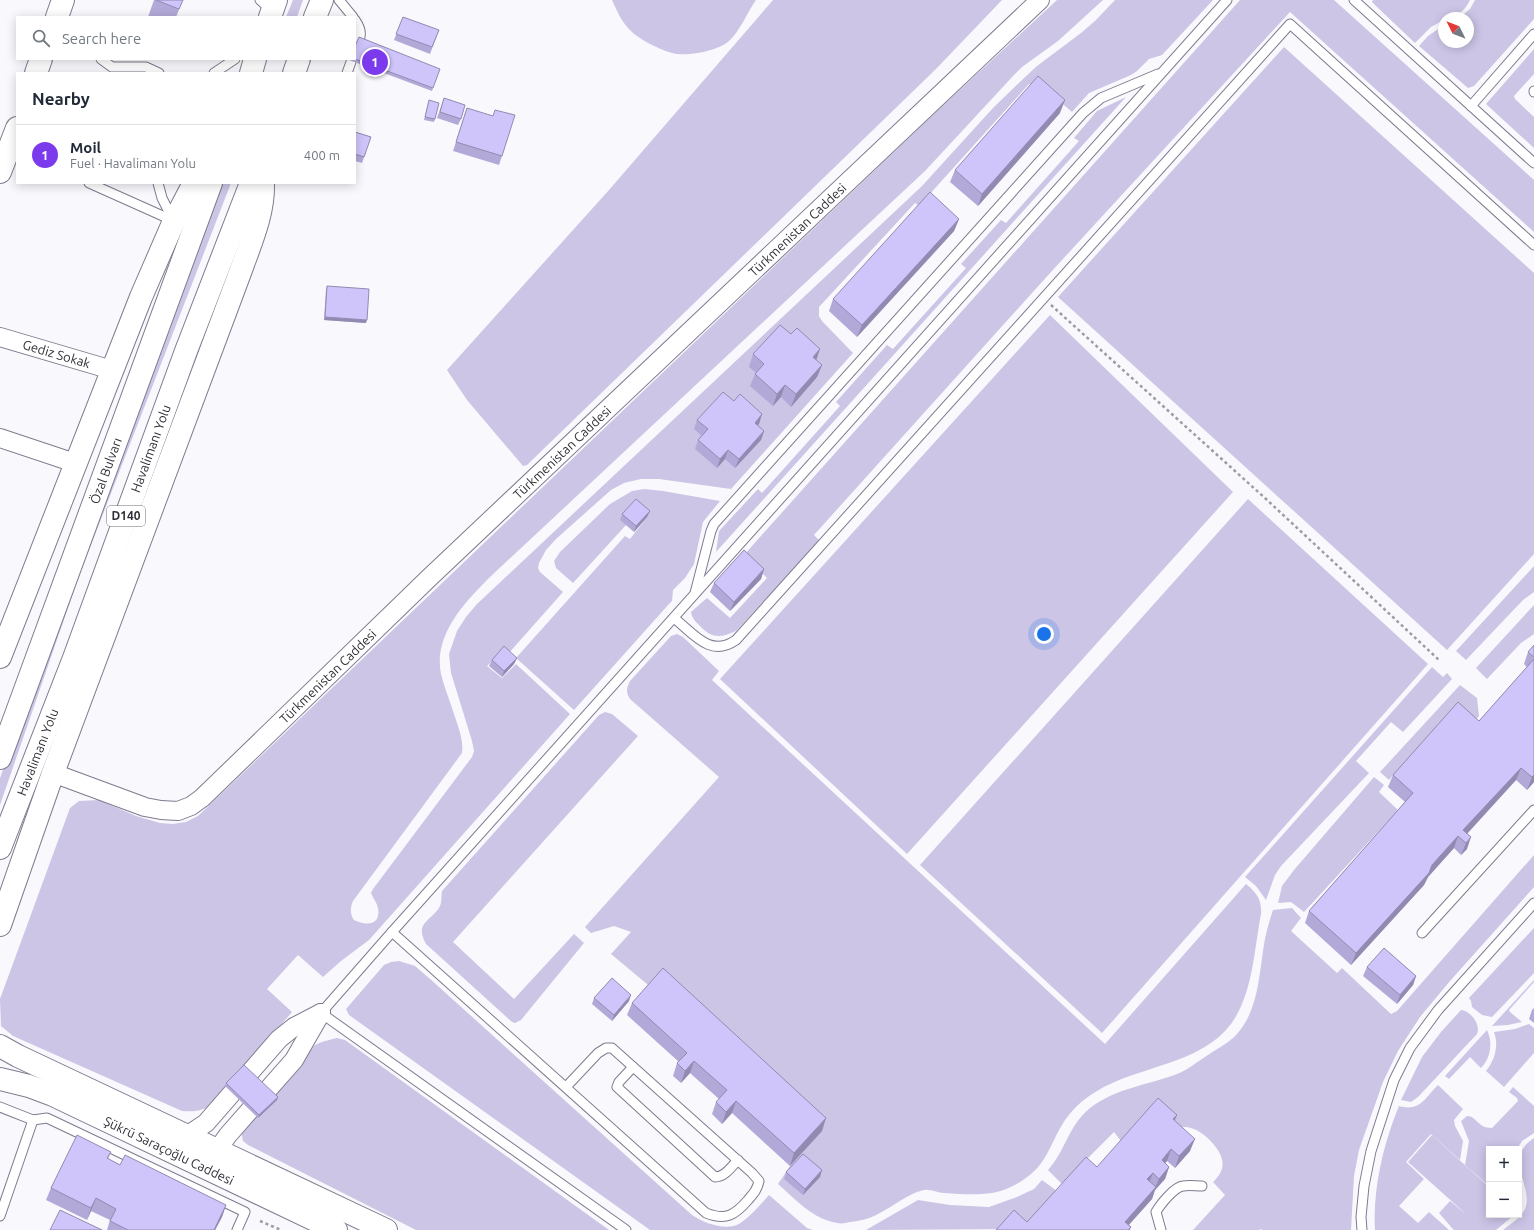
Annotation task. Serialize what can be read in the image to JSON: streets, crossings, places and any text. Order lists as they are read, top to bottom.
{
  "streets": {
    "main road": [
      "Havalimanı Yolu",
      "Özal Bulvarı",
      "D140",
      "Şükrü Saraçoğlu Caddesi"
    ],
    "street": ["Türkmenistan Caddesi", "Gediz Sokak"]
  },
  "north": "top left",
  "page": {
    "search": "Search here",
    "pins": "1",
    "heading": "Nearby",
    "list": [
      {
        "mark": "1",
        "name": "Moil",
        "note": "Fuel · Havalimanı Yolu",
        "value": "400 m"
      }
    ],
    "map_buttons": ["+", "−"]
  }
}
